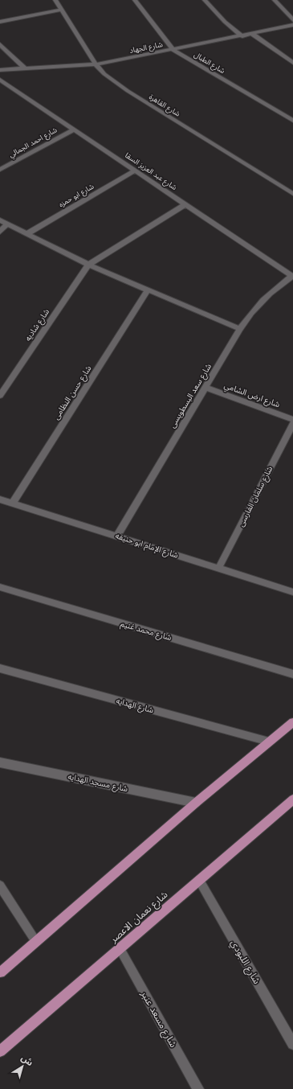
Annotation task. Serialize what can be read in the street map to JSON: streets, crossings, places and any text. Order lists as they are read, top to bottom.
{
  "streets": {
    "main road": ["شارع نعمان الاعصر"],
    "street": [
      "شارع الجهاد",
      "شارع الطبال",
      "شارع القاهرة",
      "شارع احمد الجمالي",
      "شارع عبد العزيز السقا",
      "شارع ابو حمزه",
      "شارع شاديه",
      "شارع حسن النظامى",
      "شارع ارض الشامي",
      "شارع سعد البسطويسى",
      "شارع سلمان الفارسى",
      "شارع الإمام ابو حنيفه",
      "شارع محمد غنيم",
      "شارع الهدايه",
      "شارع مسجد الهدايه",
      "شارع اللبودي",
      "شارع مسعد عنبر"
    ]
  },
  "crossings": [
    ["شارع الجهاد", "شارع الطبال"],
    ["شارع الجهاد", "شارع القاهرة"],
    ["شارع احمد الجمالي", "شارع عبد العزيز السقا"],
    ["شارع عبد العزيز السقا", "شارع ابو حمزه"],
    ["شارع عبد العزيز السقا", "شارع سعد البسطويسى"],
    ["شارع حسن النظامى", "شارع الإمام ابو حنيفه"],
    ["شارع ارض الشامي", "شارع سعد البسطويسى"],
    ["شارع سعد البسطويسى", "شارع الإمام ابو حنيفه"],
    ["شارع سلمان الفارسى", "شارع الإمام ابو حنيفه"],
    ["شارع نعمان الاعصر", "شارع اللبودي"],
    ["شارع نعمان الاعصر", "شارع مسعد عنبر"]
  ],
  "north": "top right"
}
